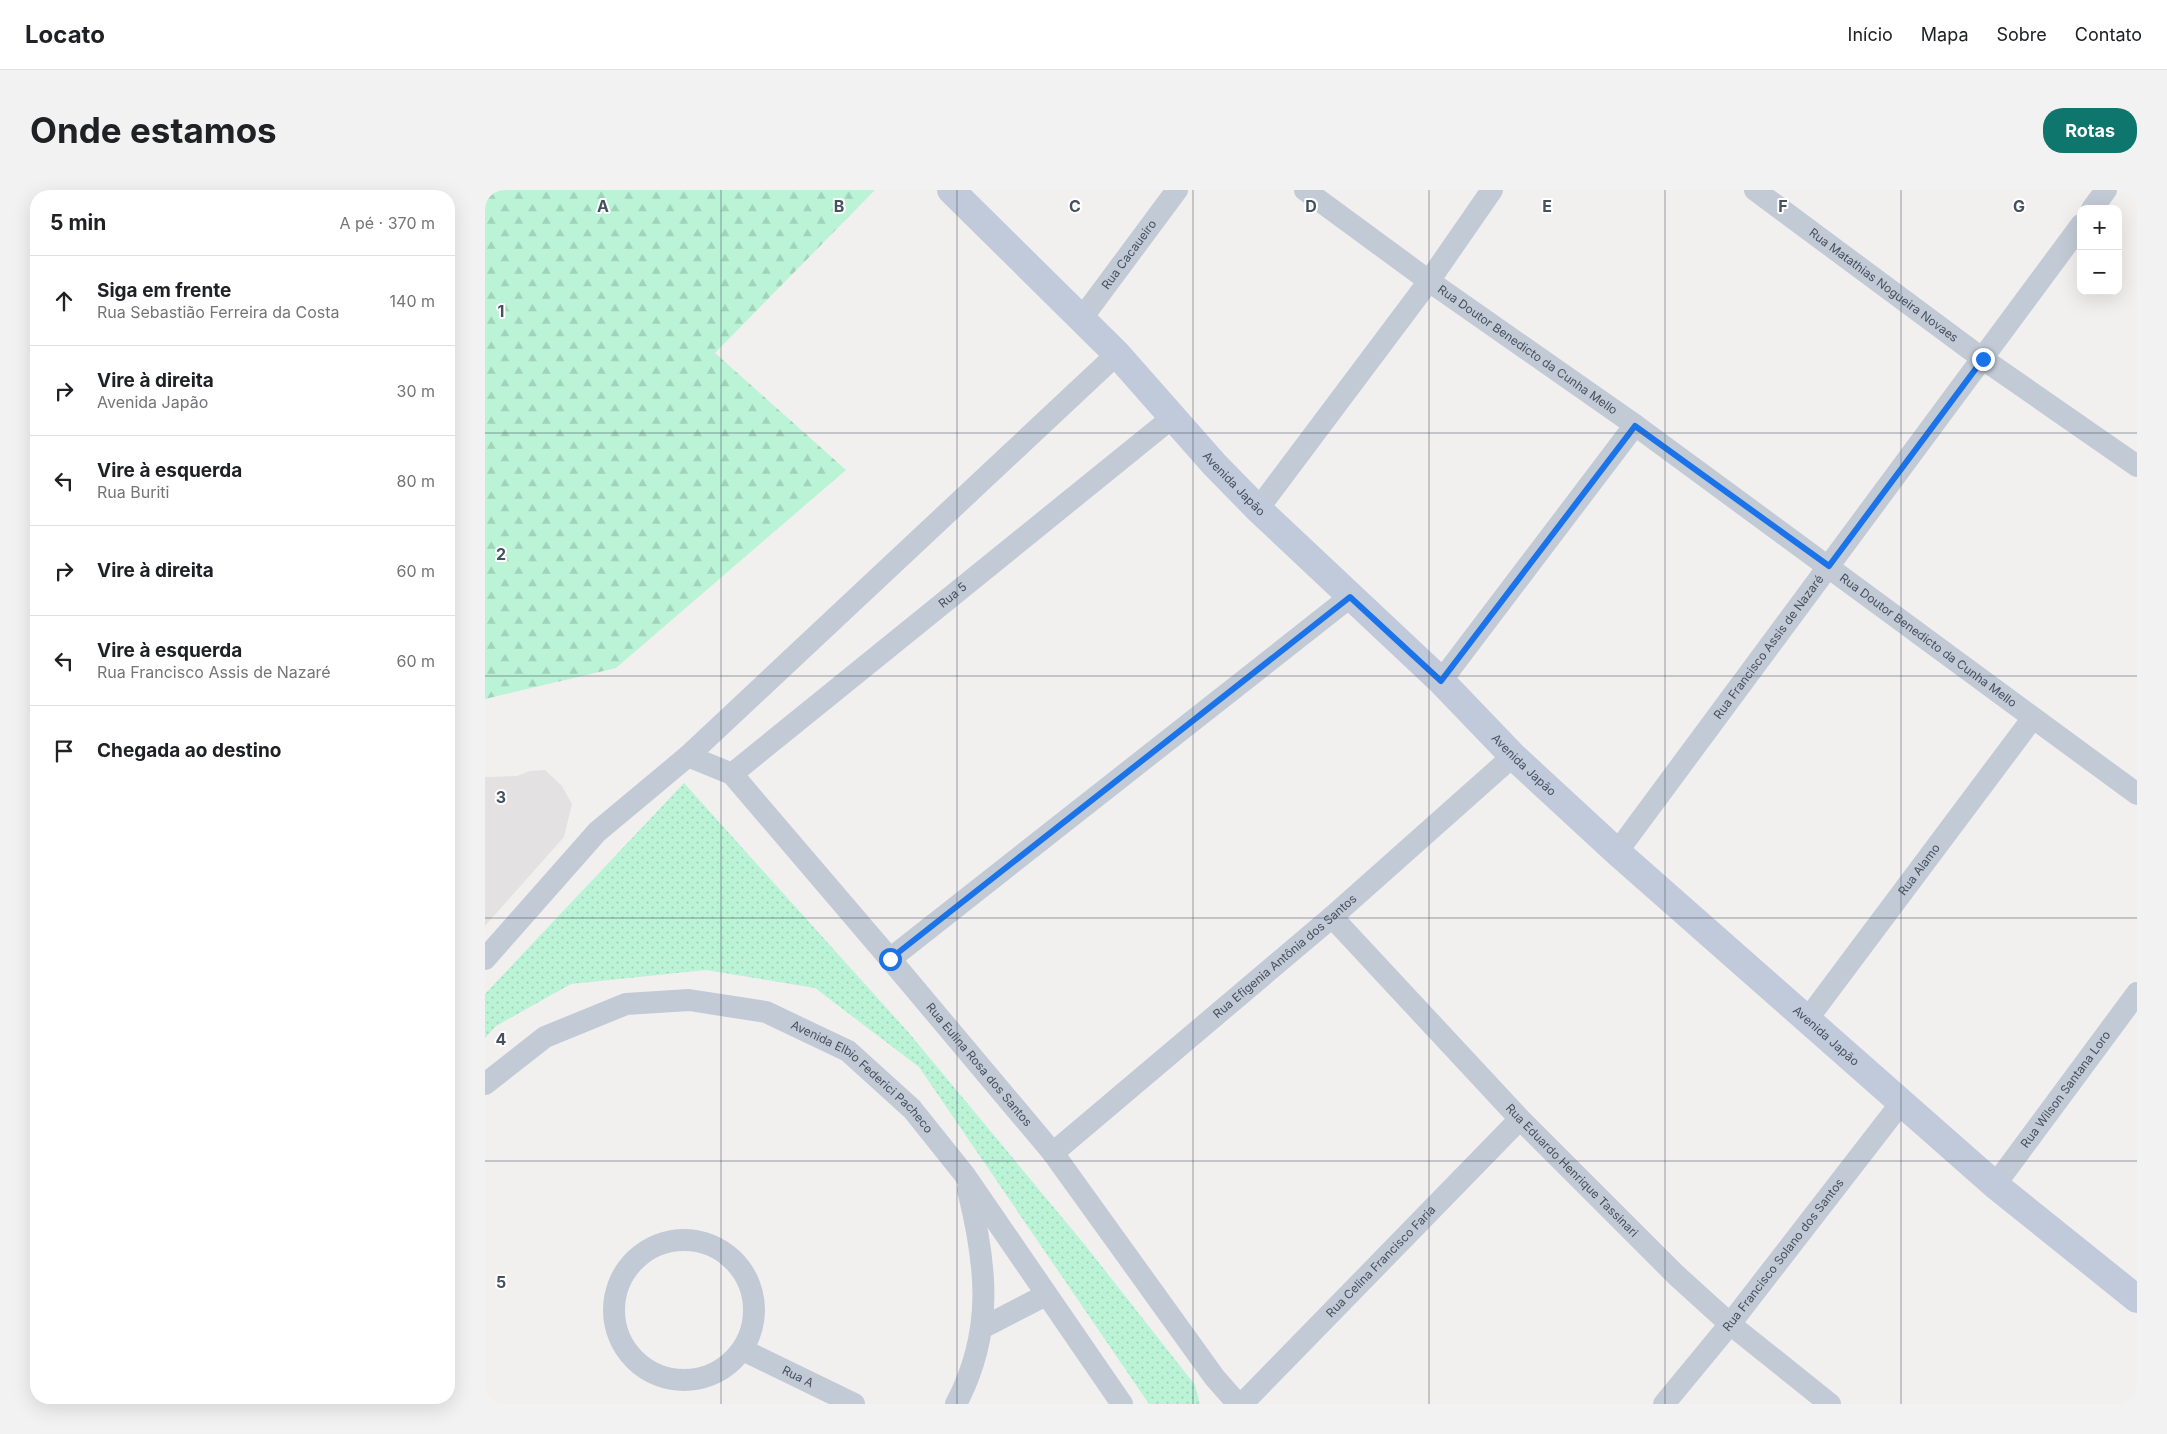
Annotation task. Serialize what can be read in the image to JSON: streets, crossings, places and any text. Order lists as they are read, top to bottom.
{
  "streets": {
    "main road": ["Avenida Japão"],
    "street": [
      "Rua Cacaueiro",
      "Rua Matathias Nogueira Novaes",
      "Rua Doutor Benedicto da Cunha Mello",
      "Rua 5",
      "Rua Francisco Assis de Nazaré",
      "Rua Alamo",
      "Rua Efigenia Antônia dos Santos",
      "Rua Eulina Rosa dos Santos",
      "Avenida Elbio Federici Pacheco",
      "Rua Wilson Santana Loro",
      "Rua Eduardo Henrique Tassinari",
      "Rua Francisco Solano dos Santos",
      "Rua Celina Francisco Faria",
      "Rua A"
    ]
  },
  "crossings": [
    ["Rua Cacaueiro", "Avenida Japão"],
    ["Rua Matathias Nogueira Novaes", "Rua Francisco Assis de Nazaré"],
    ["Rua Doutor Benedicto da Cunha Mello", "Rua Francisco Assis de Nazaré"],
    ["Rua Doutor Benedicto da Cunha Mello", "Rua Alamo"],
    ["Avenida Japão", "Rua 5"],
    ["Avenida Japão", "Rua Francisco Assis de Nazaré"],
    ["Avenida Japão", "Rua Alamo"],
    ["Avenida Japão", "Rua Efigenia Antônia dos Santos"],
    ["Avenida Japão", "Rua Wilson Santana Loro"],
    ["Avenida Japão", "Rua Francisco Solano dos Santos"],
    ["Rua 5", "Rua Eulina Rosa dos Santos"],
    ["Rua Efigenia Antônia dos Santos", "Rua Eulina Rosa dos Santos"],
    ["Rua Efigenia Antônia dos Santos", "Rua Eduardo Henrique Tassinari"],
    ["Rua Eulina Rosa dos Santos", "Rua Celina Francisco Faria"],
    ["Rua Eduardo Henrique Tassinari", "Rua Francisco Solano dos Santos"],
    ["Rua Eduardo Henrique Tassinari", "Rua Celina Francisco Faria"]
  ],
  "page": {
    "header": "Locato",
    "nav": [
      "Início",
      "Mapa",
      "Sobre",
      "Contato"
    ],
    "buttons": "Rotas",
    "title": "Onde estamos",
    "heading": ["5 min", "A pé · 370 m"],
    "map_buttons": ["+", "−"],
    "list": [
      ["Siga em frente", "Rua Sebastião Ferreira da Costa", "140 m"],
      ["Vire à direita", "Avenida Japão", "30 m"],
      ["Vire à esquerda", "Rua Buriti", "80 m"],
      ["Vire à direita", "60 m"],
      ["Vire à esquerda", "Rua Francisco Assis de Nazaré", "60 m"],
      "Chegada ao destino"
    ]
  },
  "grid": {
    "columns": [
      "A",
      "B",
      "C",
      "D",
      "E",
      "F",
      "G"
    ],
    "rows": [
      "1",
      "2",
      "3",
      "4",
      "5"
    ]
  }
}
